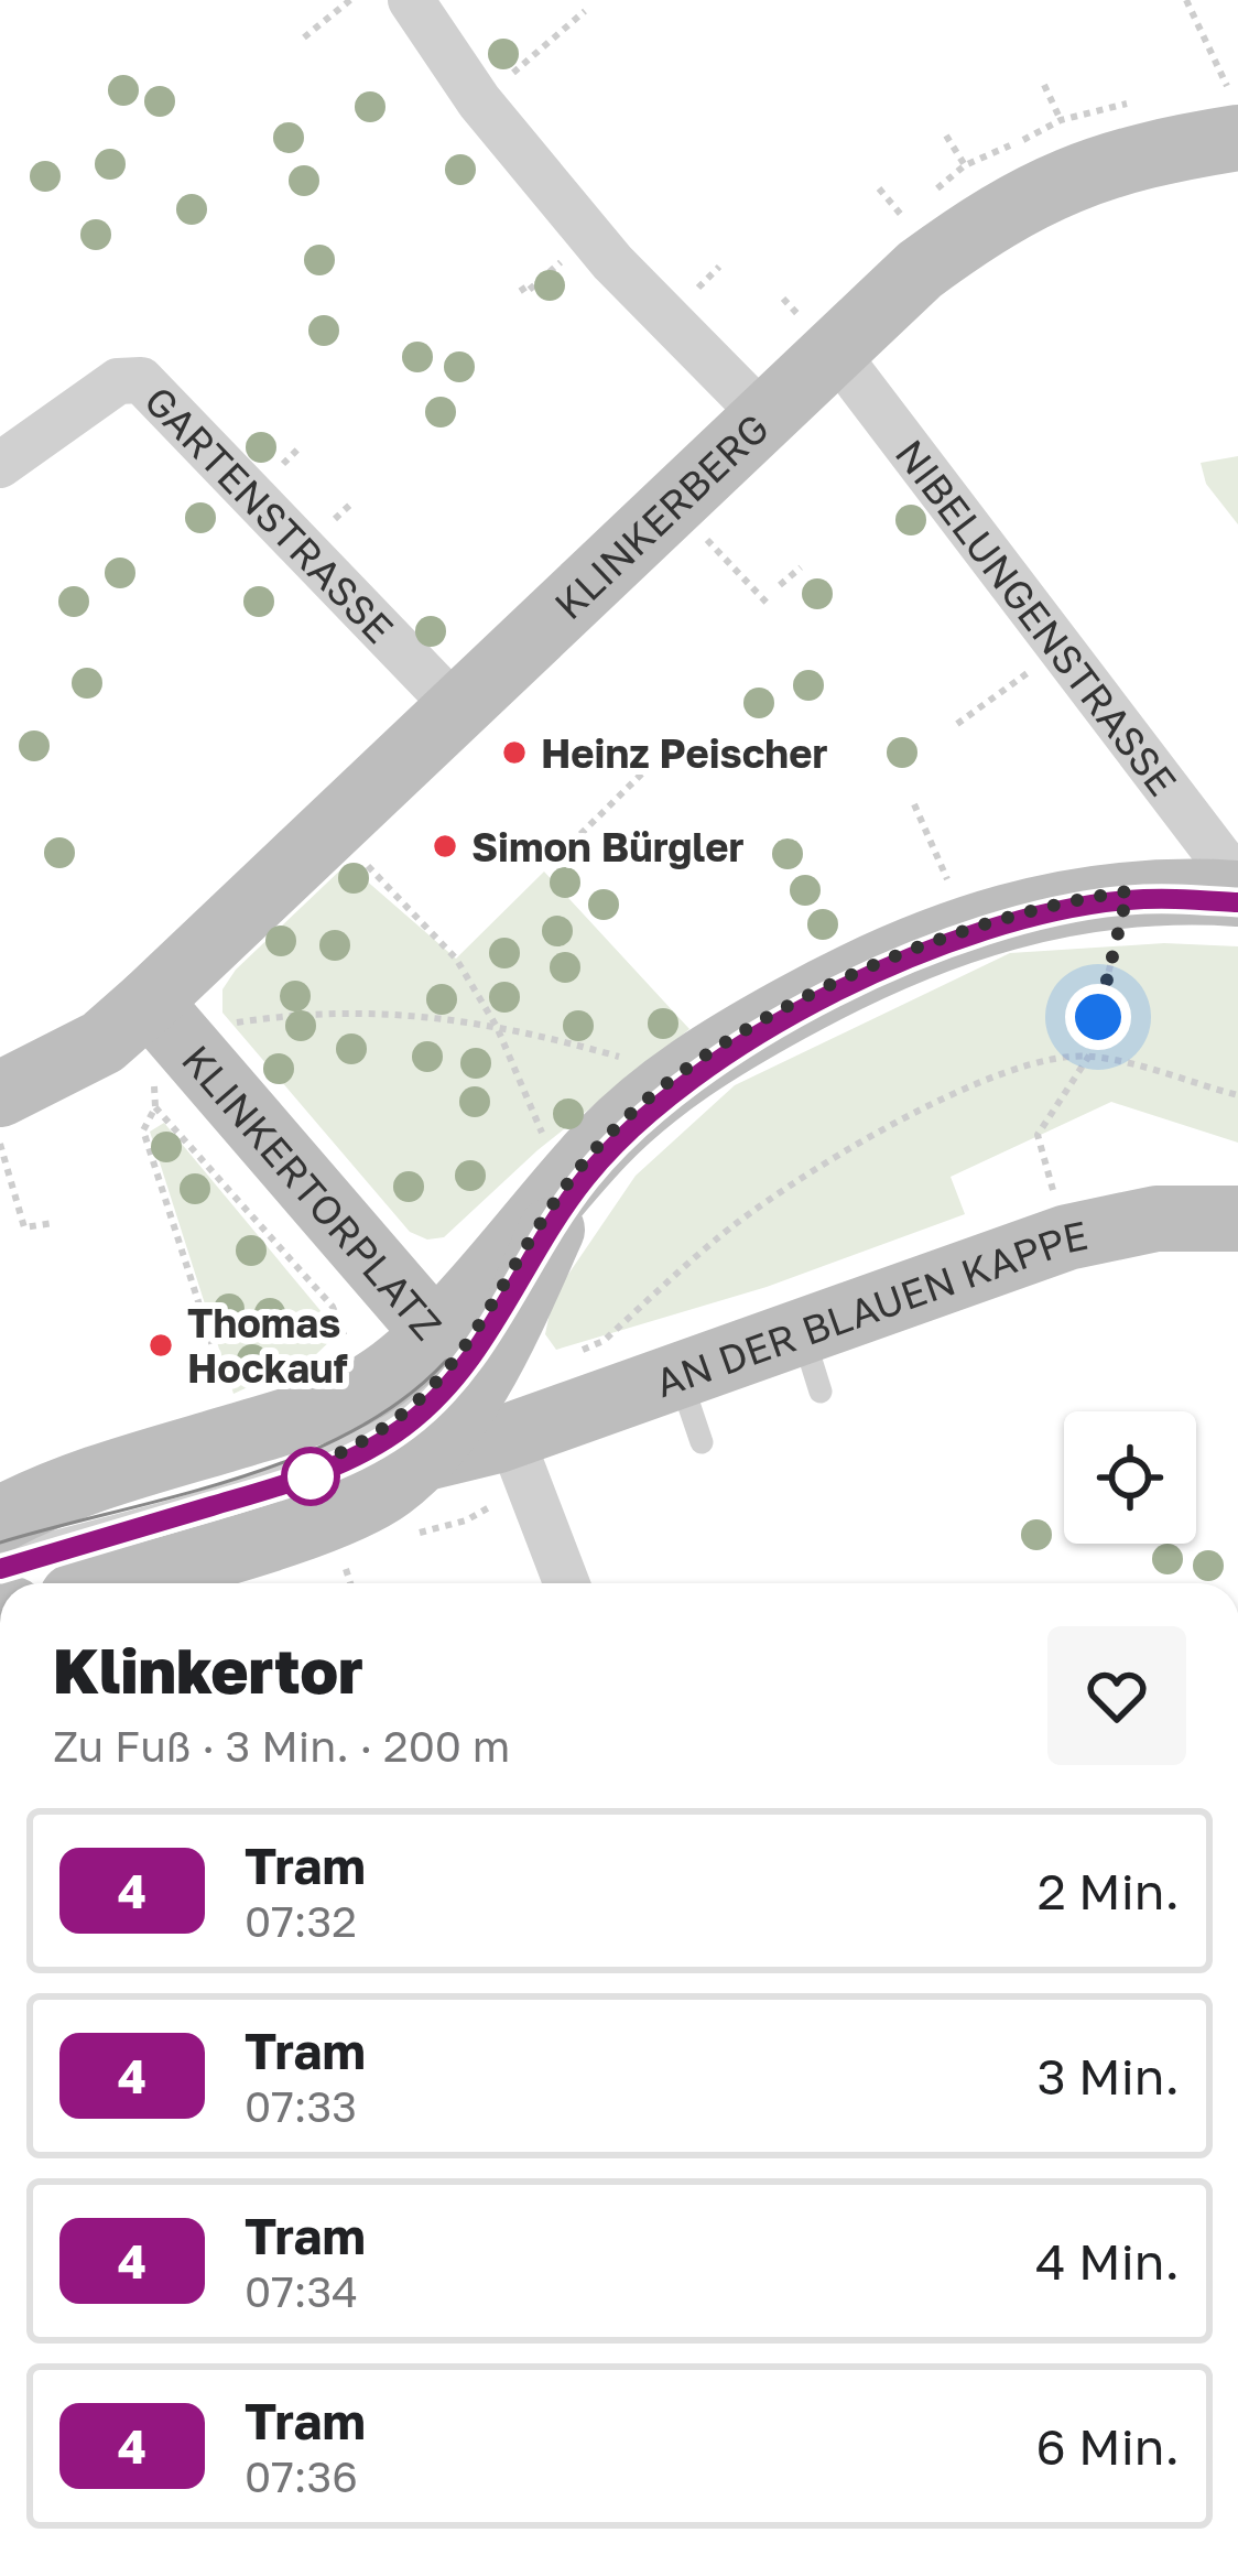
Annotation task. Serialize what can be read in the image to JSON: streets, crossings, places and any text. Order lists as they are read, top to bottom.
{
  "streets": {
    "main road": ["KLINKERBERG", "KLINKERTORPLATZ", "AN DER BLAUEN KAPPE"],
    "street": ["GARTENSTRASSE", "NIBELUNGENSTRASSE"]
  },
  "crossings": [
    ["GARTENSTRASSE", "KLINKERBERG"],
    ["KLINKERBERG", "NIBELUNGENSTRASSE"],
    ["KLINKERBERG", "KLINKERTORPLATZ"],
    ["KLINKERTORPLATZ", "AN DER BLAUEN KAPPE"]
  ],
  "places": ["Heinz Peischer", "Simon Bürgler", "Thomas Hockauf"],
  "lines": ["tram line 4"],
  "page": {
    "heading": ["Klinkertor", "Zu Fuß · 3 Min. · 200 m"],
    "list": [
      {
        "mark": "4",
        "name": "Tram",
        "note": "07:32",
        "value": "2 Min."
      },
      {
        "mark": "4",
        "name": "Tram",
        "note": "07:33",
        "value": "3 Min."
      },
      {
        "mark": "4",
        "name": "Tram",
        "note": "07:34",
        "value": "4 Min."
      },
      {
        "mark": "4",
        "name": "Tram",
        "note": "07:36",
        "value": "6 Min."
      }
    ]
  }
}
